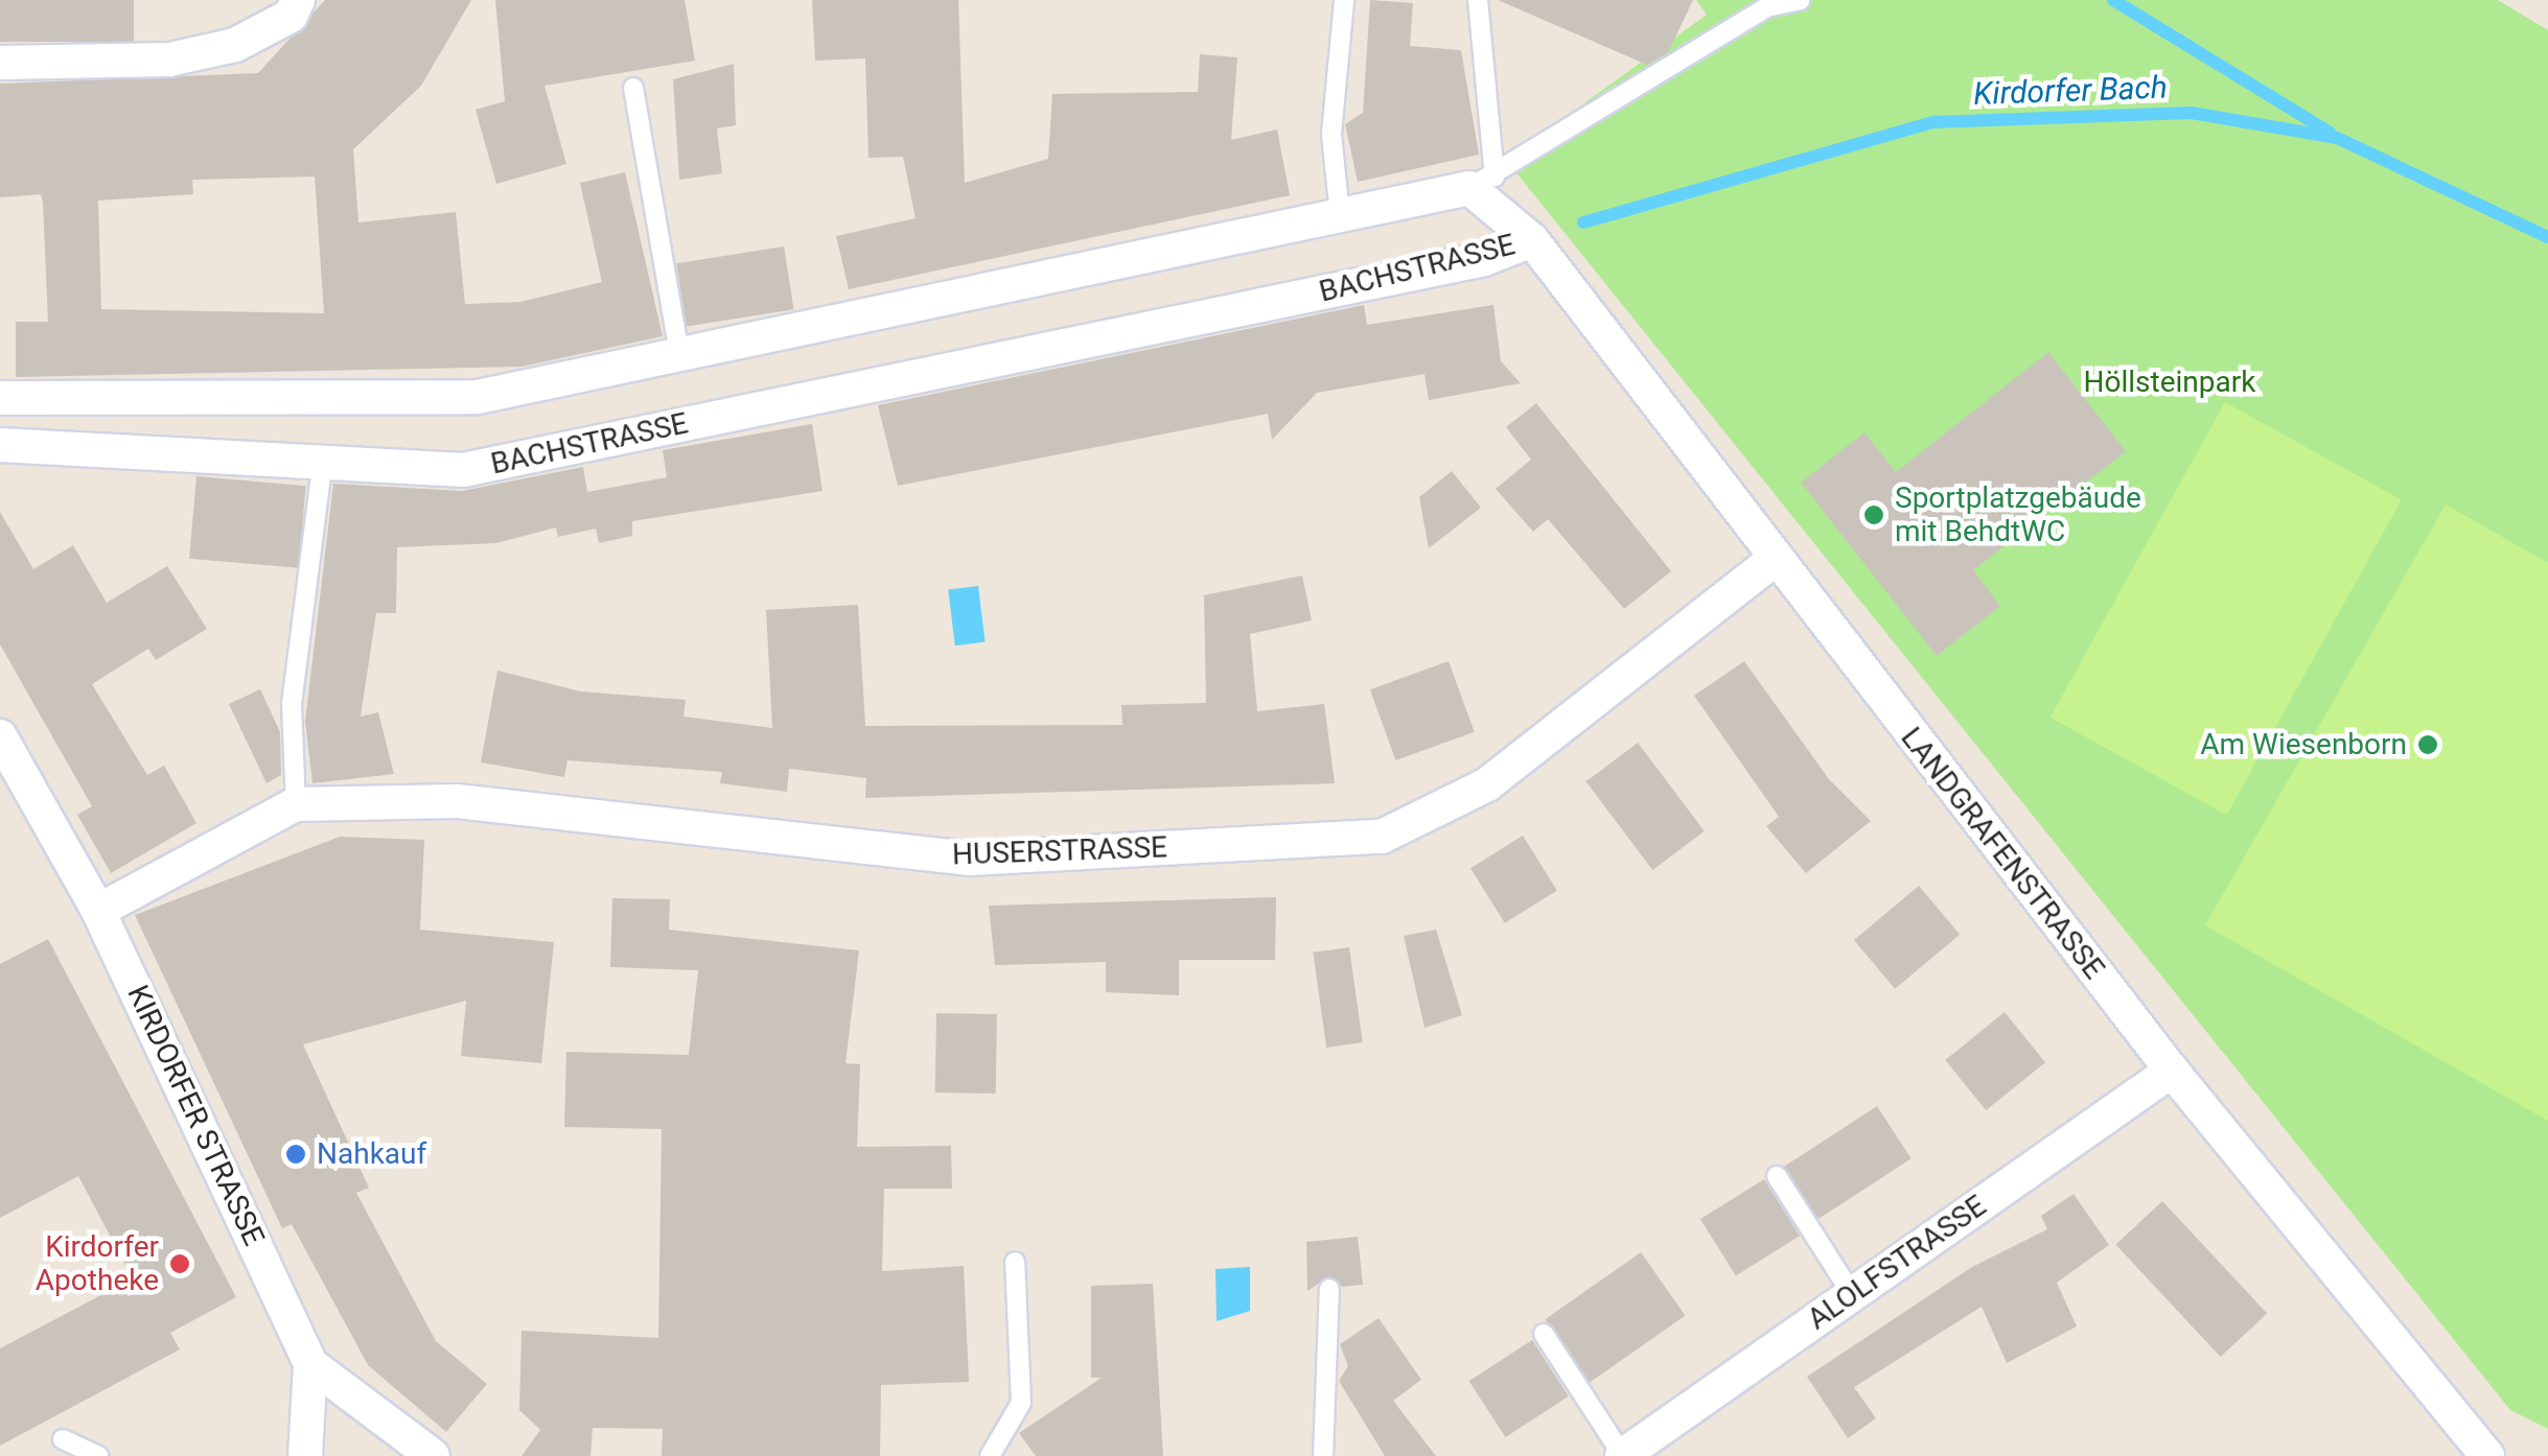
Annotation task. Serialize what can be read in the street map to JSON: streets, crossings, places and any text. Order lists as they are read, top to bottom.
{
  "streets": {
    "street": [
      "BACHSTRASSE",
      "HUSERSTRASSE",
      "LANDGRAFENSTRASSE",
      "KIRDORFER STRASSE",
      "ALOLFSTRASSE"
    ]
  },
  "crossings": [
    ["BACHSTRASSE", "LANDGRAFENSTRASSE"],
    ["HUSERSTRASSE", "LANDGRAFENSTRASSE"],
    ["HUSERSTRASSE", "KIRDORFER STRASSE"],
    ["LANDGRAFENSTRASSE", "ALOLFSTRASSE"]
  ],
  "water": ["Kirdorfer Bach"],
  "parks": ["Höllsteinpark"],
  "places": [
    "Sportplatzgebäude mit BehdtWC",
    "Am Wiesenborn",
    "Nahkauf",
    "Kirdorfer Apotheke"
  ]
}
